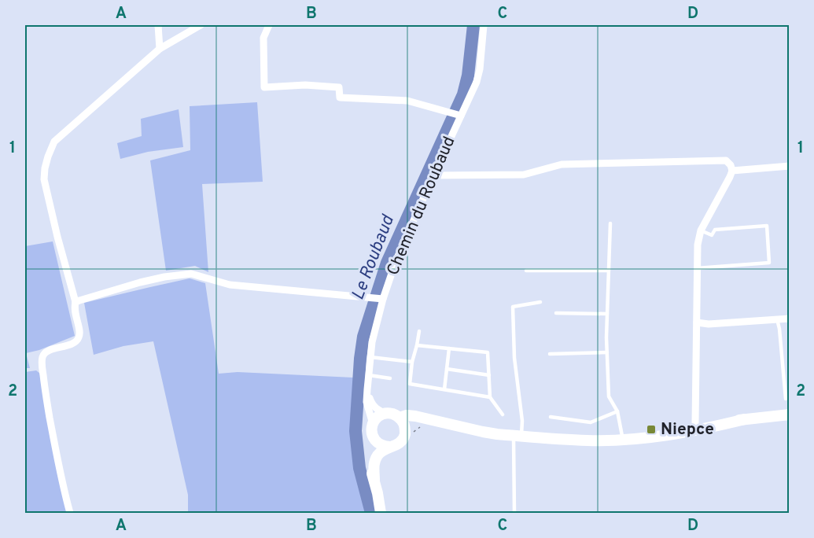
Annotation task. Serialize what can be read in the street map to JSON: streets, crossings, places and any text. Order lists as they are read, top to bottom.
{
  "streets": {
    "street": ["Chemin du Roubaud"]
  },
  "water": ["Le Roubaud"],
  "places": {
    "transit": ["Niepce"]
  },
  "grid": {
    "columns": [
      "A",
      "B",
      "C",
      "D"
    ],
    "rows": ["1", "2"]
  }
}
